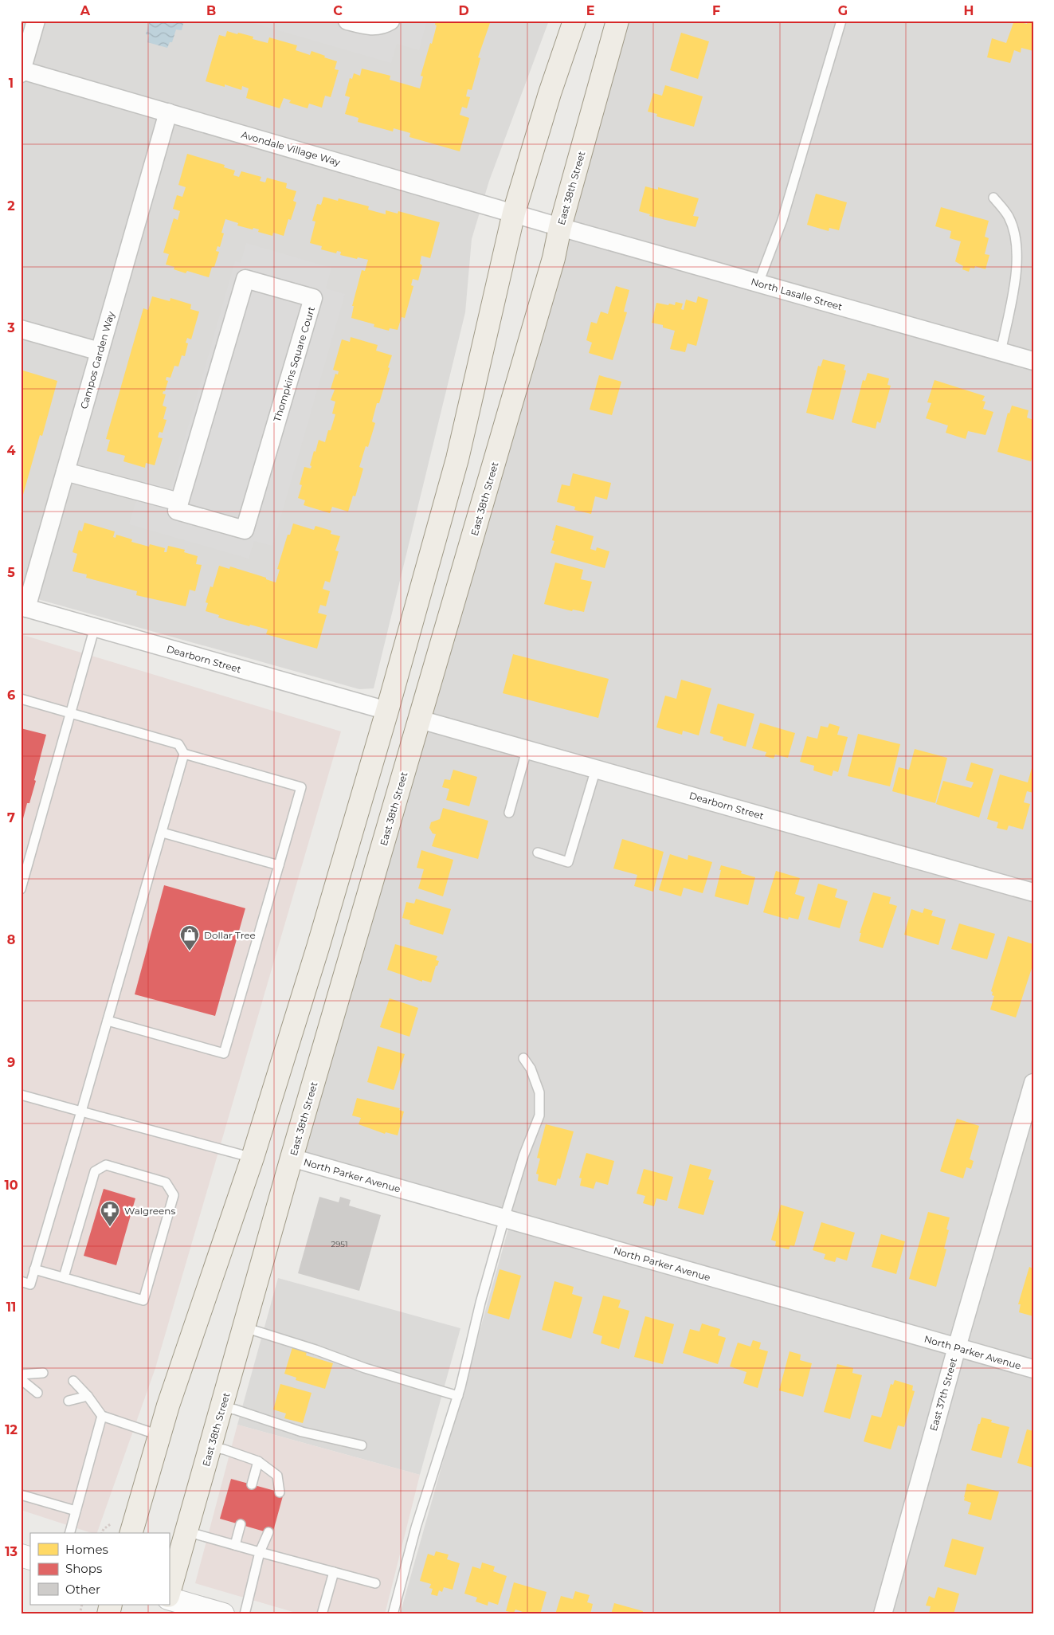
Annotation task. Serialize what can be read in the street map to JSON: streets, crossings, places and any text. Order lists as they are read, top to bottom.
{
  "streets": {
    "main road": ["East 38th Street"],
    "street": [
      "Avondale Village Way",
      "North Lasalle Street",
      "Campos Garden Way",
      "Thompkins Square Court",
      "Dearborn Street",
      "North Parker Avenue",
      "East 37th Street"
    ]
  },
  "crossings": [
    ["Avondale Village Way", "East 38th Street"],
    ["Avondale Village Way", "North Lasalle Street"],
    ["Avondale Village Way", "Campos Garden Way"],
    ["East 38th Street", "North Lasalle Street"],
    ["East 38th Street", "Dearborn Street"],
    ["East 38th Street", "North Parker Avenue"],
    ["Campos Garden Way", "Dearborn Street"],
    ["North Parker Avenue", "East 37th Street"]
  ],
  "places": {
    "shop": ["Dollar Tree"],
    "pharmacy": ["Walgreens"]
  },
  "house_numbers": ["2951"],
  "legend": ["Homes", "Shops", "Other"],
  "grid": {
    "columns": [
      "A",
      "B",
      "C",
      "D",
      "E",
      "F",
      "G",
      "H"
    ],
    "rows": [
      "1",
      "2",
      "3",
      "4",
      "5",
      "6",
      "7",
      "8",
      "9",
      "10",
      "11",
      "12",
      "13"
    ]
  }
}
